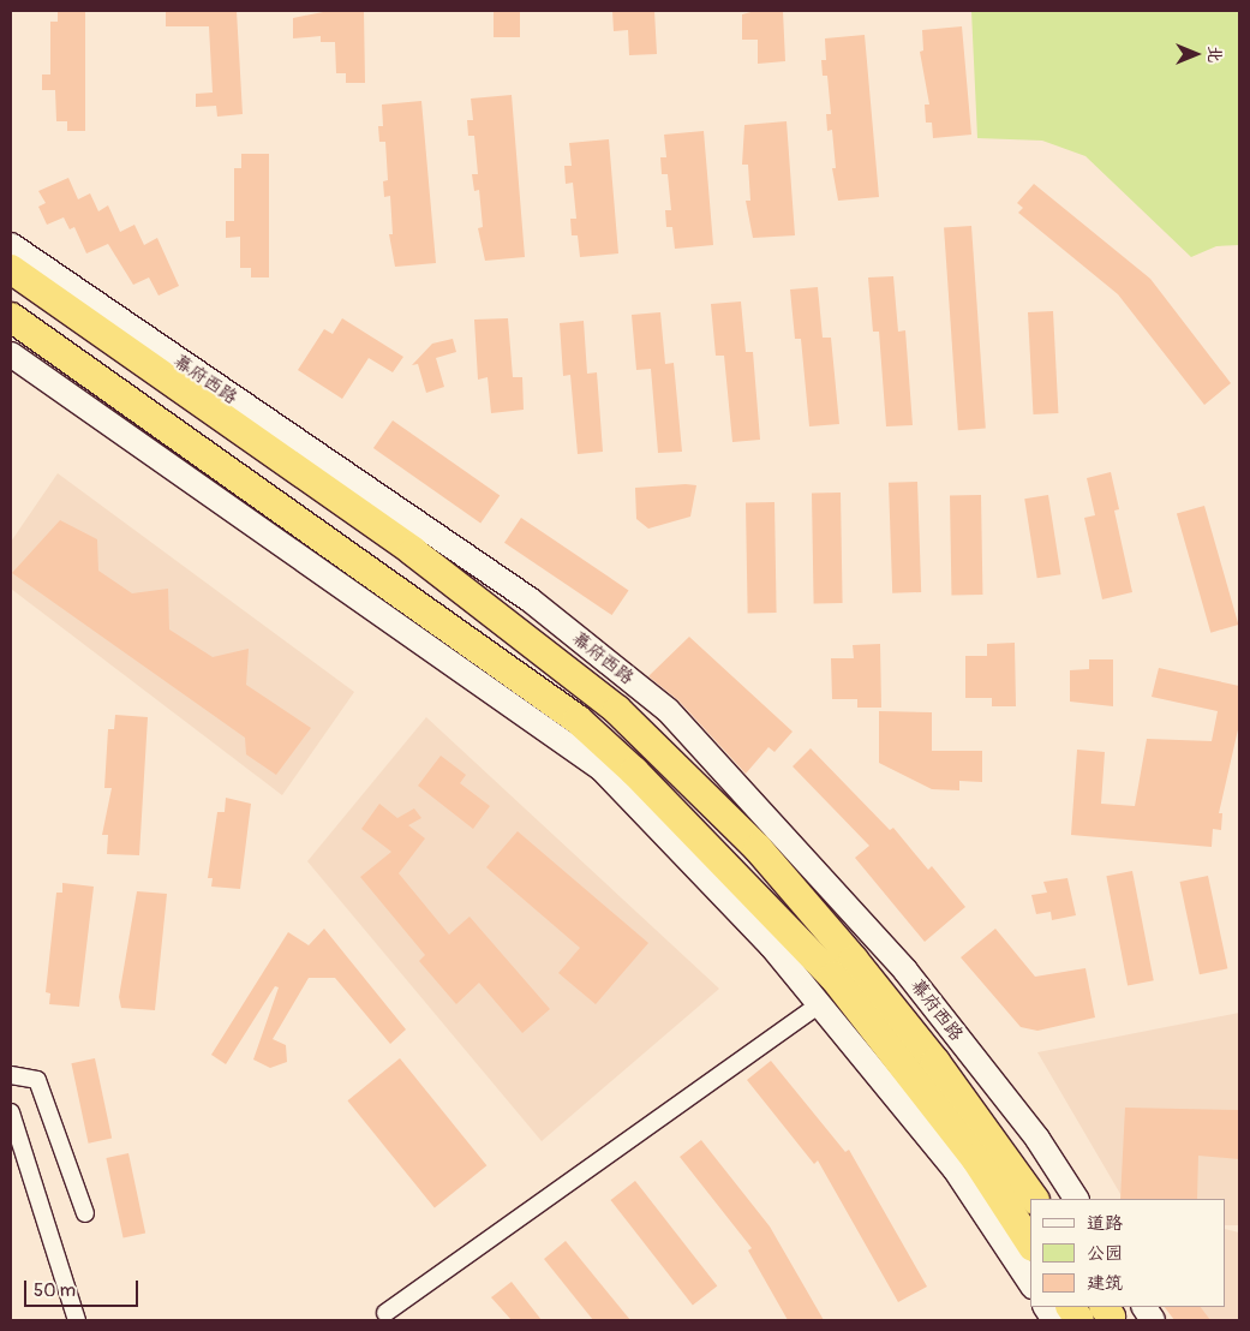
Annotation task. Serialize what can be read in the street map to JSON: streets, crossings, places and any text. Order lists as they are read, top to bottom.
{
  "streets": {
    "highway": ["幕府西路"]
  },
  "legend": ["道路", "公园", "建筑"],
  "scale_bar": "50 m",
  "north": "right"
}
